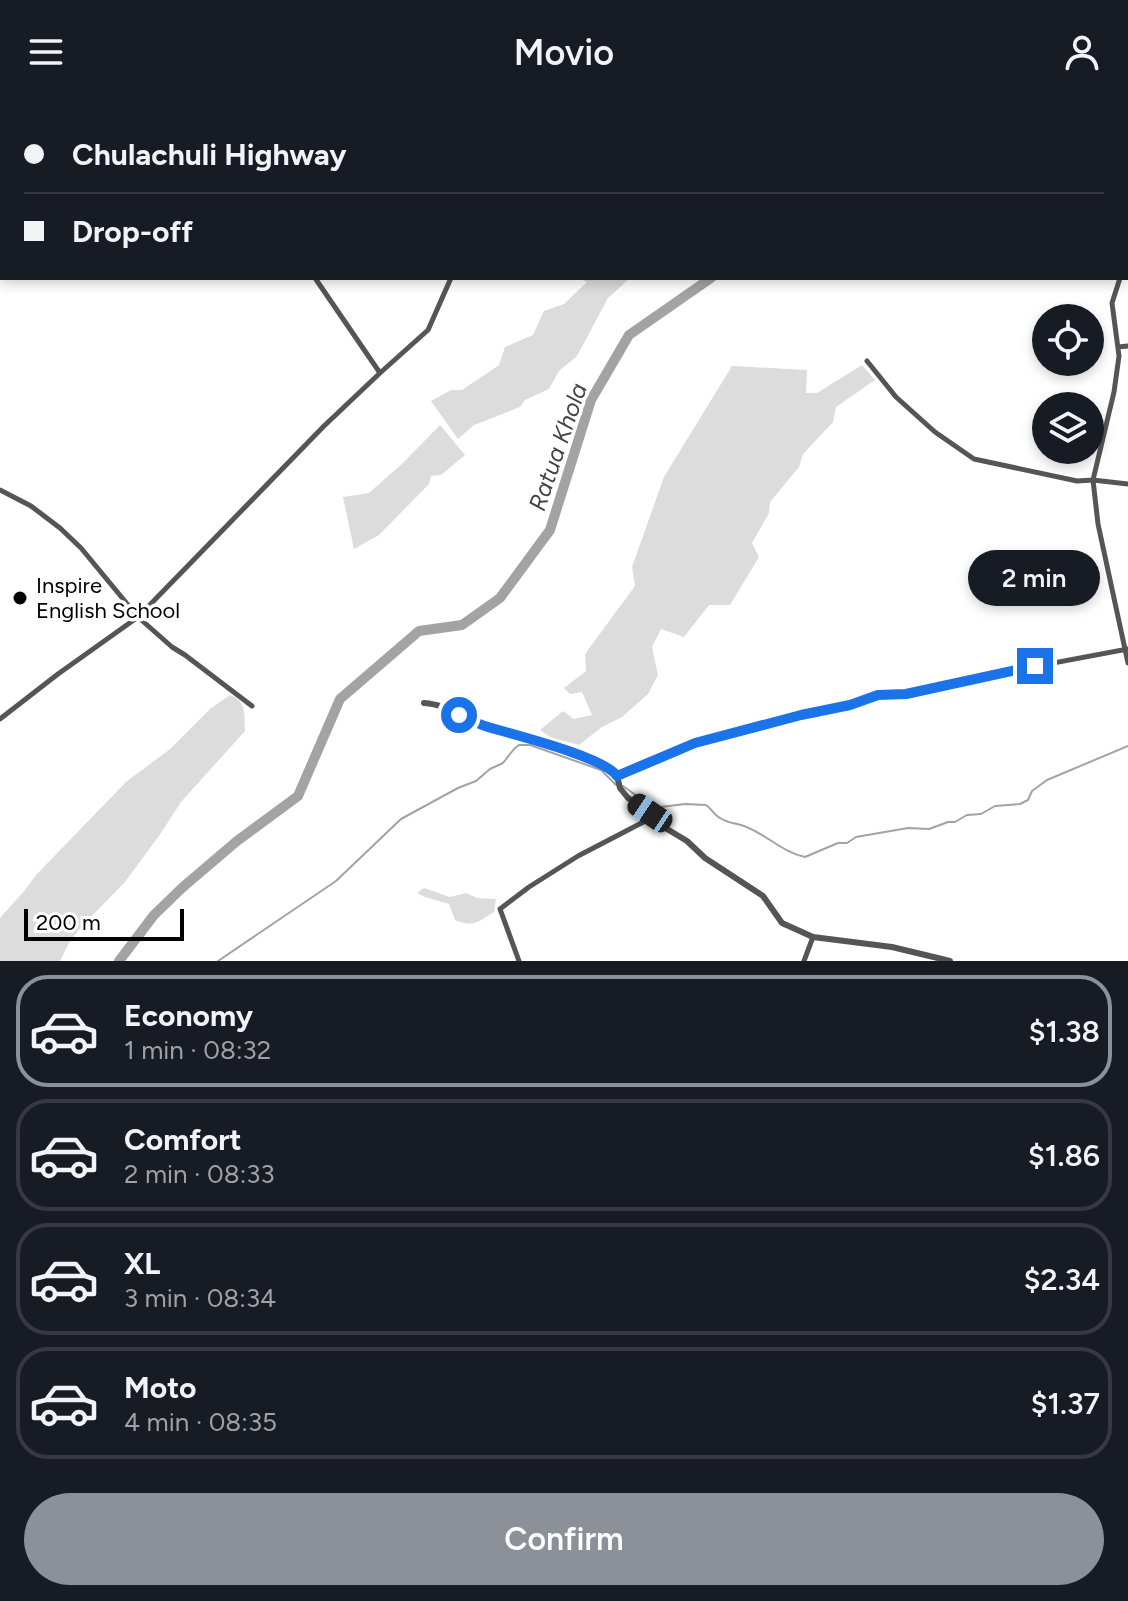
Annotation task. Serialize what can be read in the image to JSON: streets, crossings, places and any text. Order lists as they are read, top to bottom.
{
  "water": ["Ratua Khola"],
  "places": ["Inspire English School"],
  "scale_bar": "200 m",
  "page": {
    "header": "Movio",
    "banner": ["Chulachuli Highway", "Drop-off"],
    "bubble": "2 min",
    "scale": "200 m",
    "list": [
      {
        "name": "Economy",
        "note": "1 min · 08:32",
        "value": "$1.38"
      },
      {
        "name": "Comfort",
        "note": "2 min · 08:33",
        "value": "$1.86"
      },
      {
        "name": "XL",
        "note": "3 min · 08:34",
        "value": "$2.34"
      },
      {
        "name": "Moto",
        "note": "4 min · 08:35",
        "value": "$1.37"
      }
    ],
    "buttons": "Confirm"
  }
}
